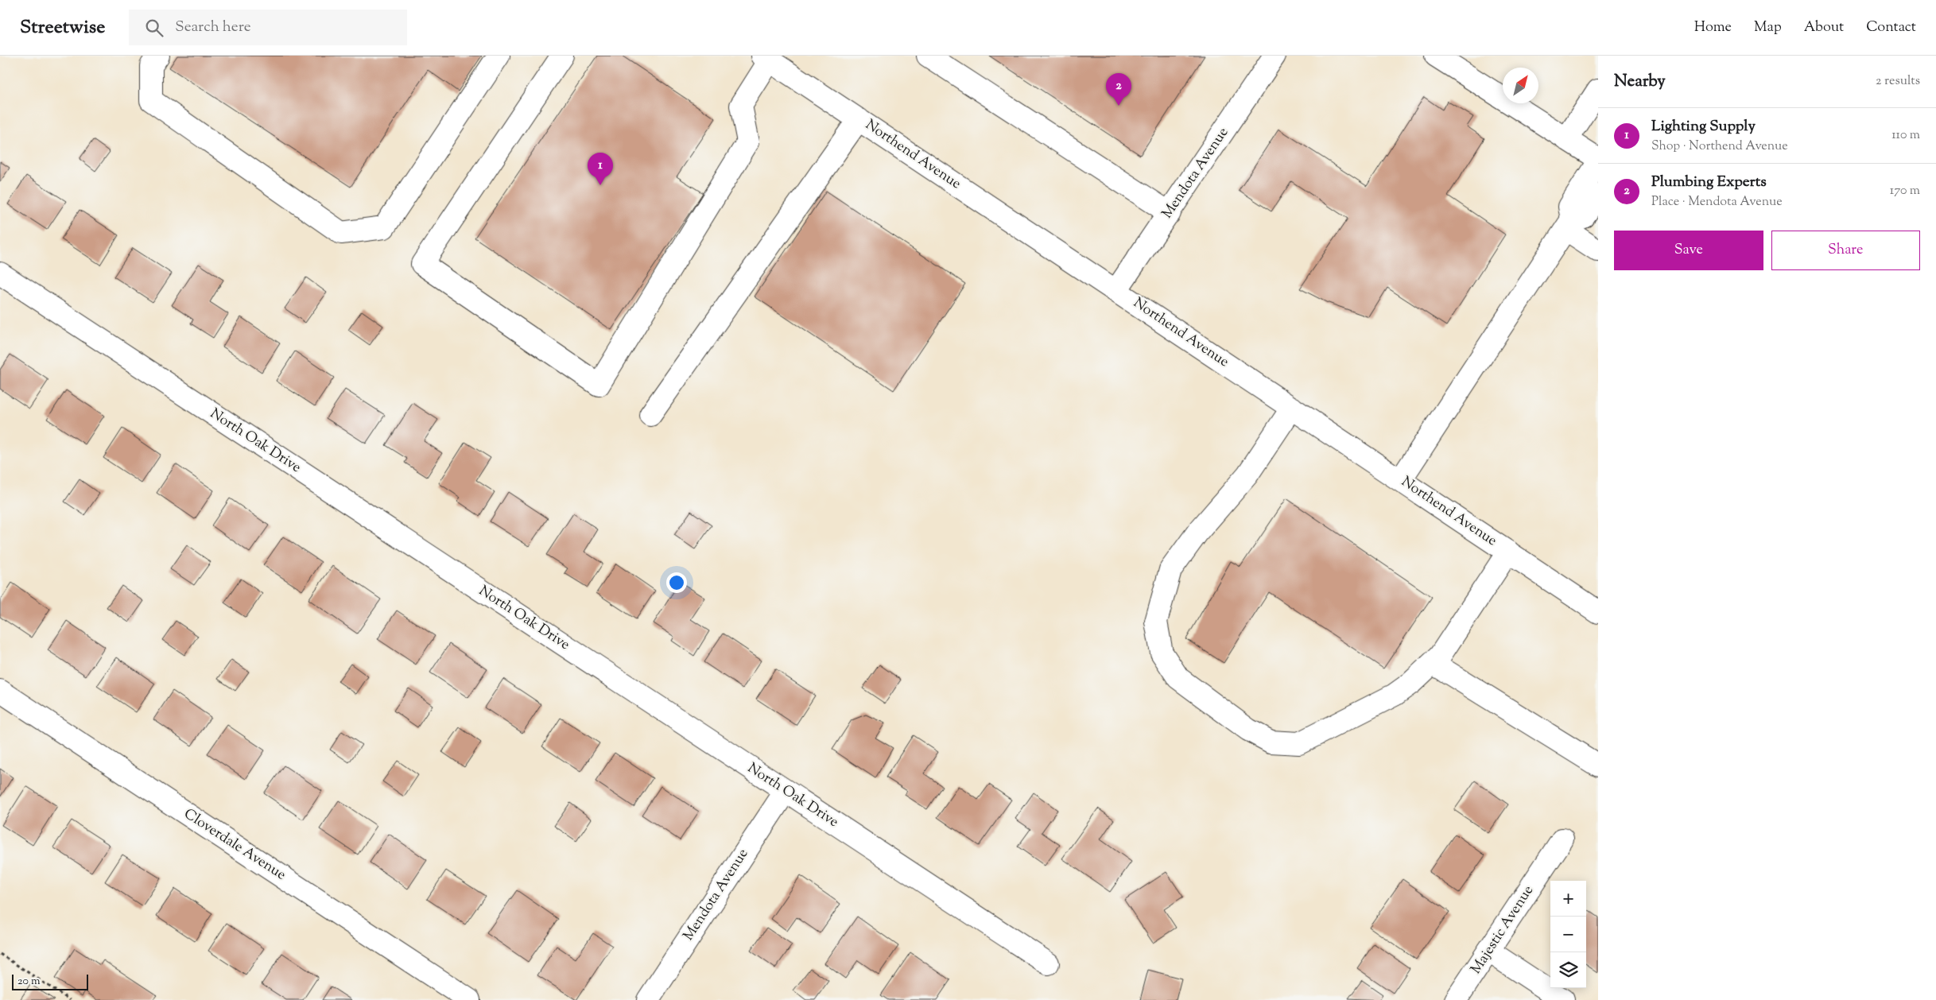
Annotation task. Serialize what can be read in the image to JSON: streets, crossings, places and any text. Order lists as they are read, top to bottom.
{
  "streets": {
    "street": [
      "Northend Avenue",
      "Mendota Avenue",
      "North Oak Drive",
      "Cloverdale Avenue",
      "Majestic Avenue"
    ]
  },
  "crossings": [
    ["Northend Avenue", "Mendota Avenue"],
    ["Mendota Avenue", "North Oak Drive"]
  ],
  "scale_bar": "20 m",
  "north": "top right",
  "page": {
    "header": "Streetwise",
    "search": "Search here",
    "nav": [
      "Home",
      "Map",
      "About",
      "Contact"
    ],
    "heading": ["Nearby", "2 results"],
    "pins": ["2", "1"],
    "list": [
      {
        "mark": "1",
        "name": "Lighting Supply",
        "note": "Shop · Northend Avenue",
        "value": "110 m"
      },
      {
        "mark": "2",
        "name": "Plumbing Experts",
        "note": "Place · Mendota Avenue",
        "value": "170 m"
      }
    ],
    "buttons": ["Save", "Share"],
    "map_buttons": ["+", "−"],
    "scale": "20 m"
  }
}
